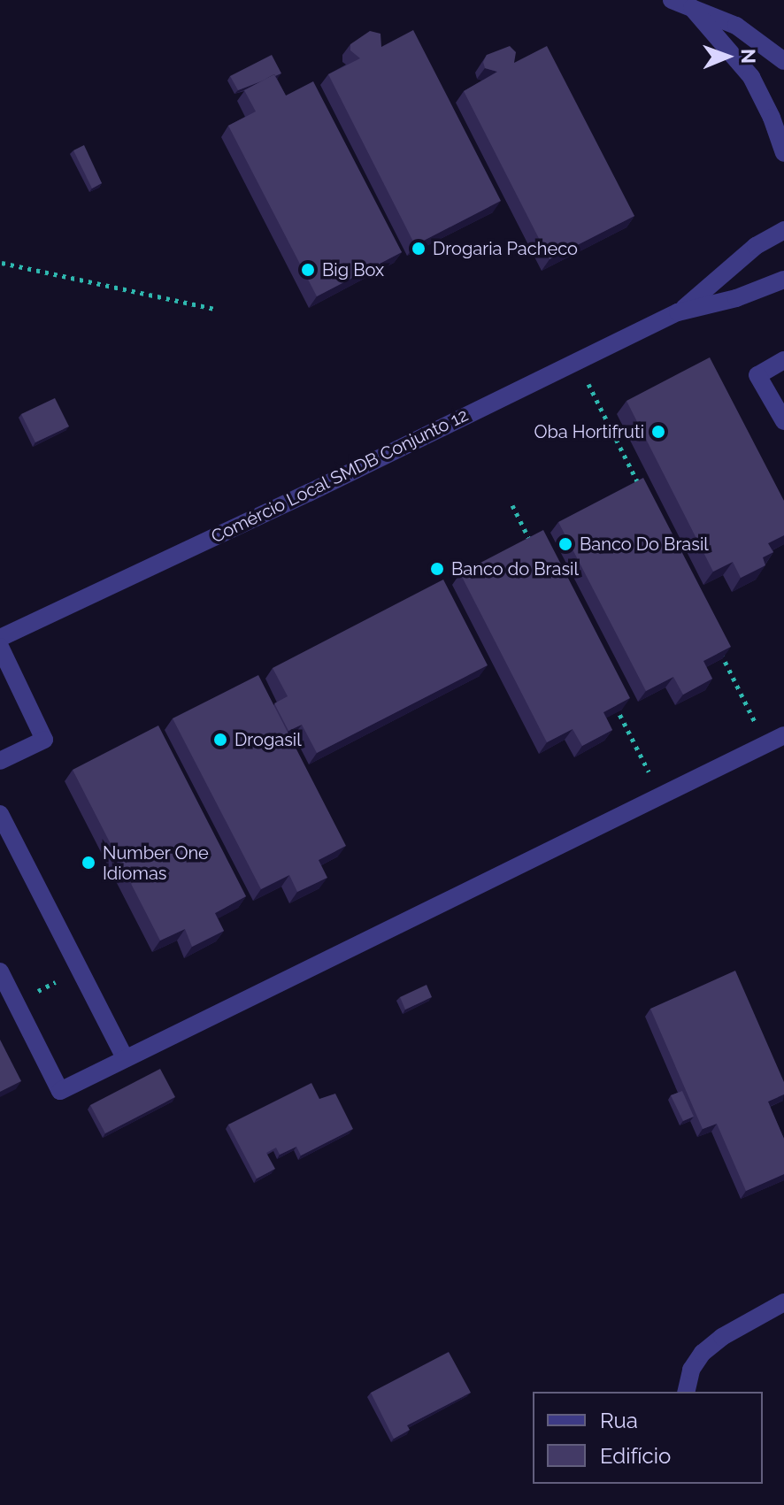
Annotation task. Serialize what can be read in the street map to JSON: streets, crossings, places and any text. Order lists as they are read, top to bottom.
{
  "streets": {
    "street": ["Comércio Local SMDB Conjunto 12"]
  },
  "places": [
    "Drogaria Pacheco",
    "Big Box",
    "Oba Hortifruti",
    "Banco Do Brasil",
    "Banco do Brasil",
    "Drogasil",
    "Number One Idiomas"
  ],
  "legend": ["Rua", "Edifício"],
  "north": "right"
}
